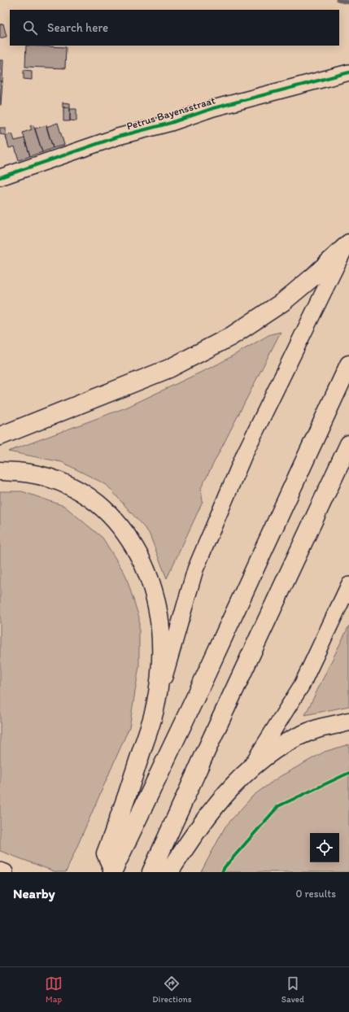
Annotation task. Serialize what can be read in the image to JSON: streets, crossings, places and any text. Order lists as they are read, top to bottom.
{
  "streets": {
    "street": ["Petrus Bayensstraat"]
  },
  "page": {
    "search": "Search here",
    "heading": ["Nearby", "0 results"],
    "nav": ["Map", "Directions", "Saved"]
  }
}
